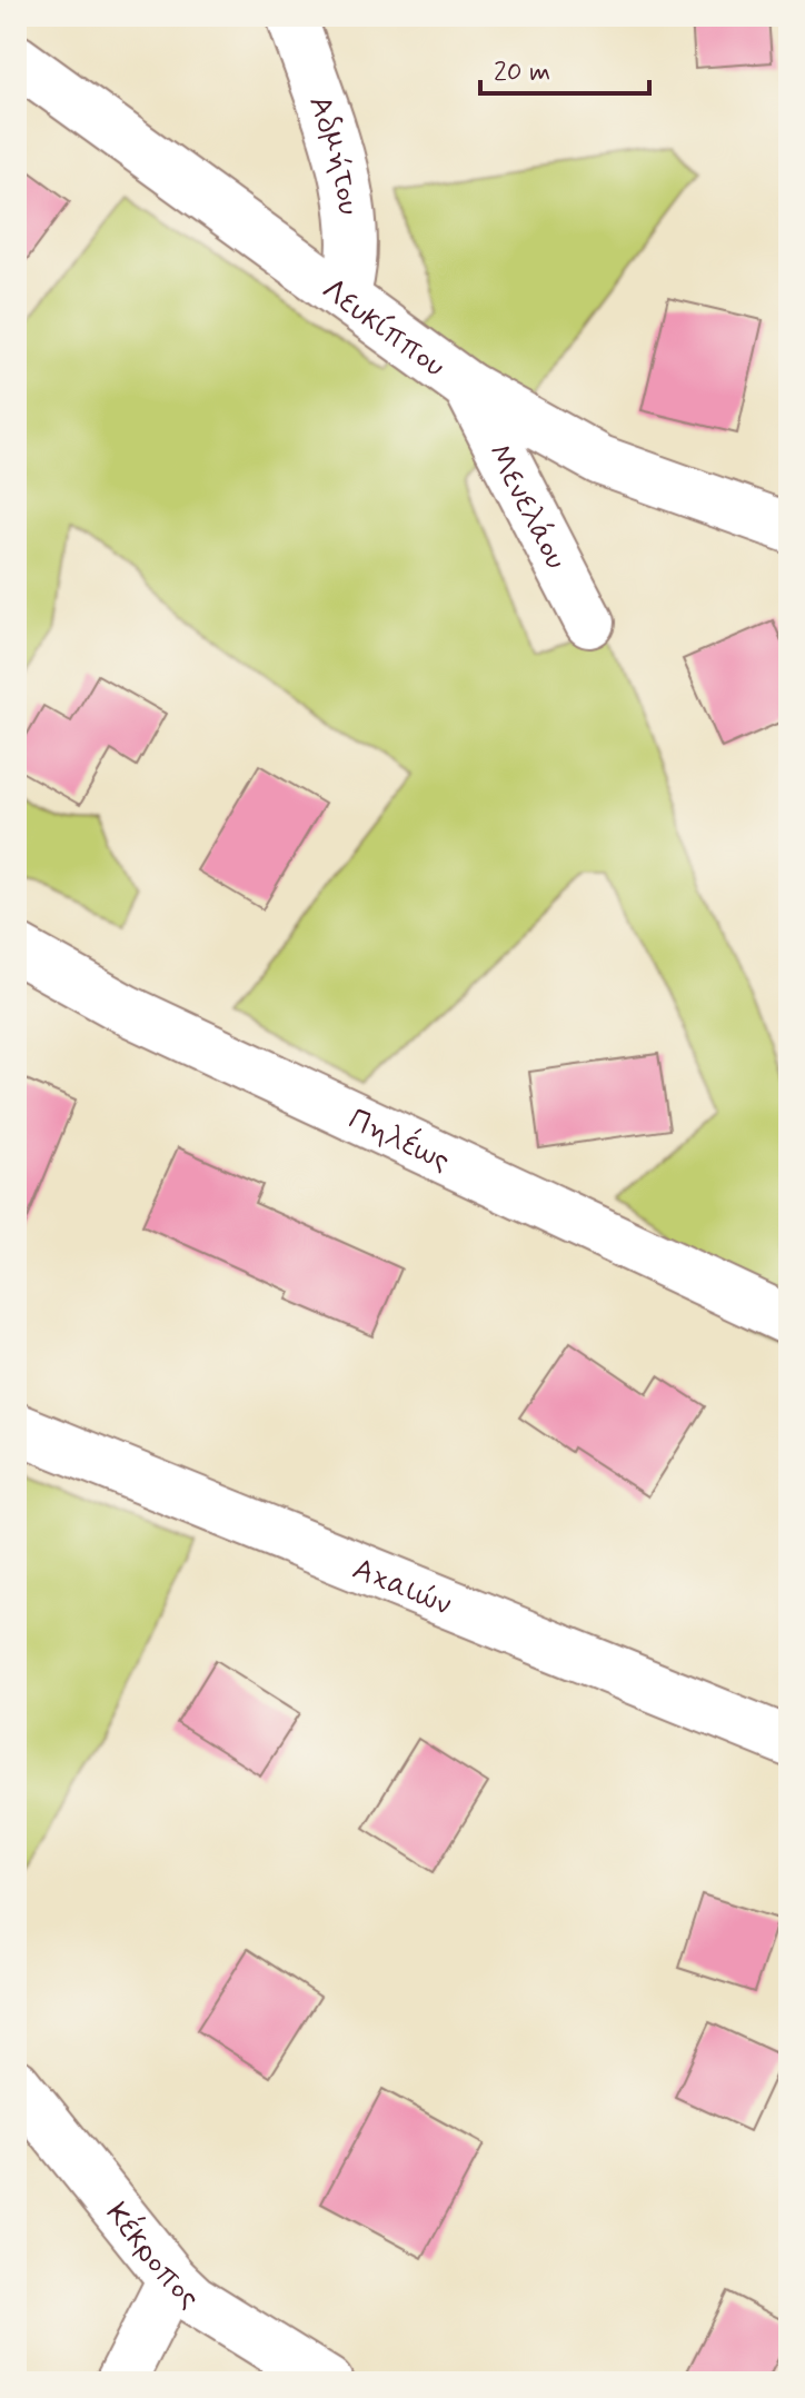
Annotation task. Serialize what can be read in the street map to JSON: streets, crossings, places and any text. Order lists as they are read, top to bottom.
{
  "streets": {
    "street": [
      "Αδμήτου",
      "Λευκίππου",
      "Μενελάου",
      "Πηλέως",
      "Αχαιών",
      "Κέκροπος"
    ]
  },
  "crossings": [
    ["Αδμήτου", "Λευκίππου"],
    ["Λευκίππου", "Μενελάου"]
  ],
  "scale_bar": "20 m"
}
